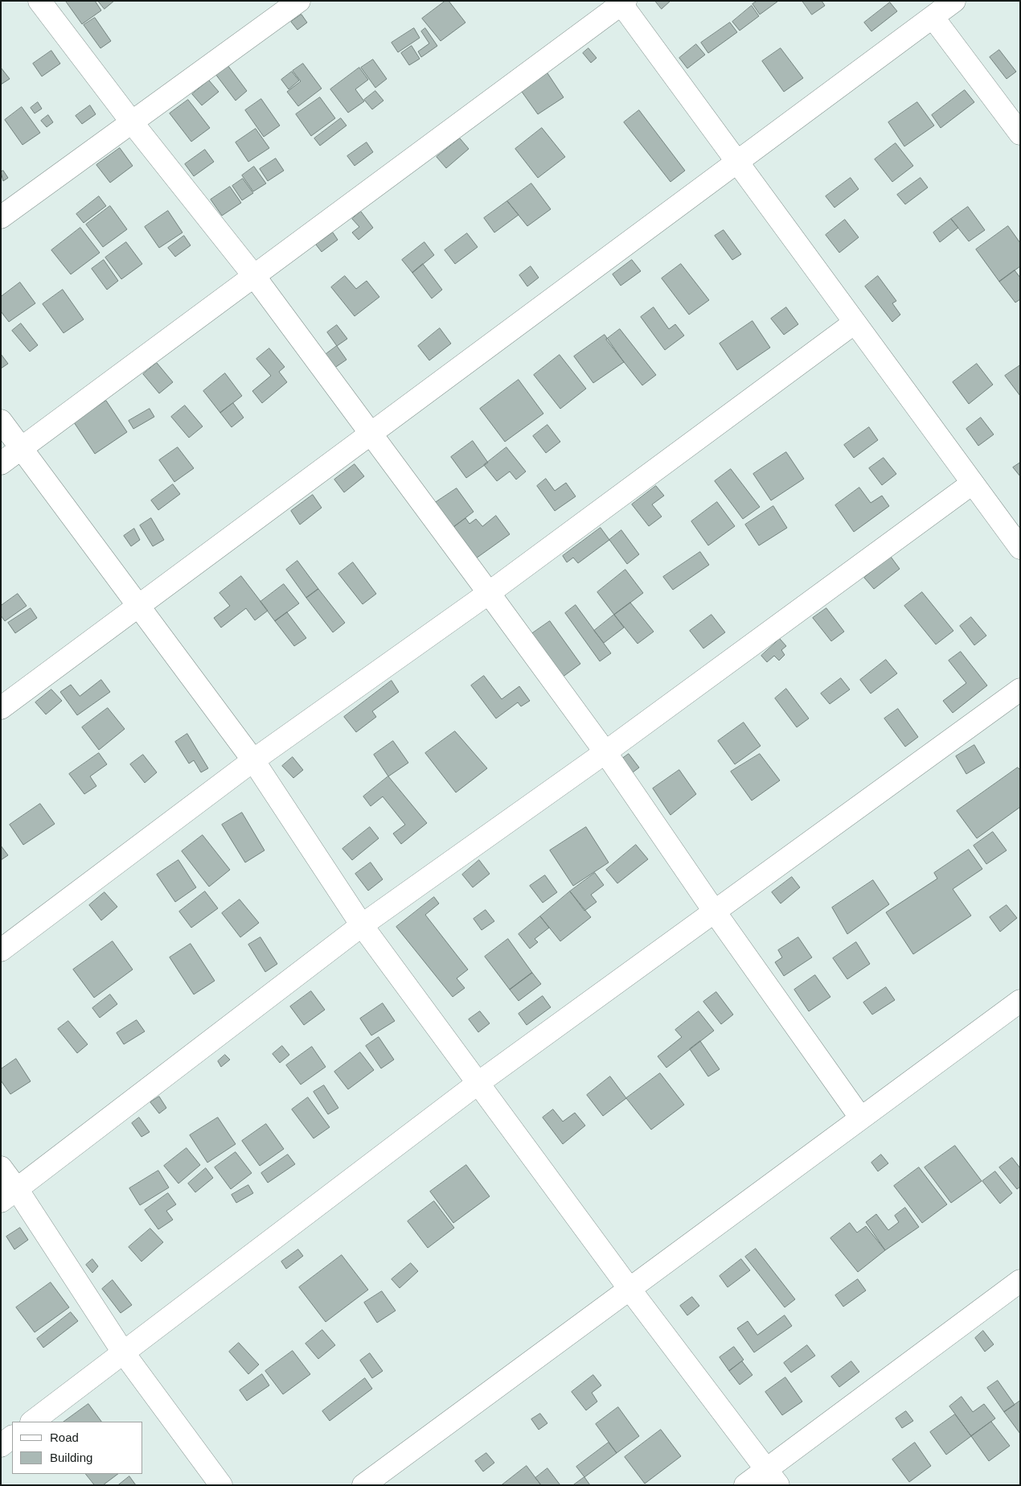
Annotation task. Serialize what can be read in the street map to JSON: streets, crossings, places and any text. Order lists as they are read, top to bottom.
{
  "legend": ["Road", "Building"]
}
